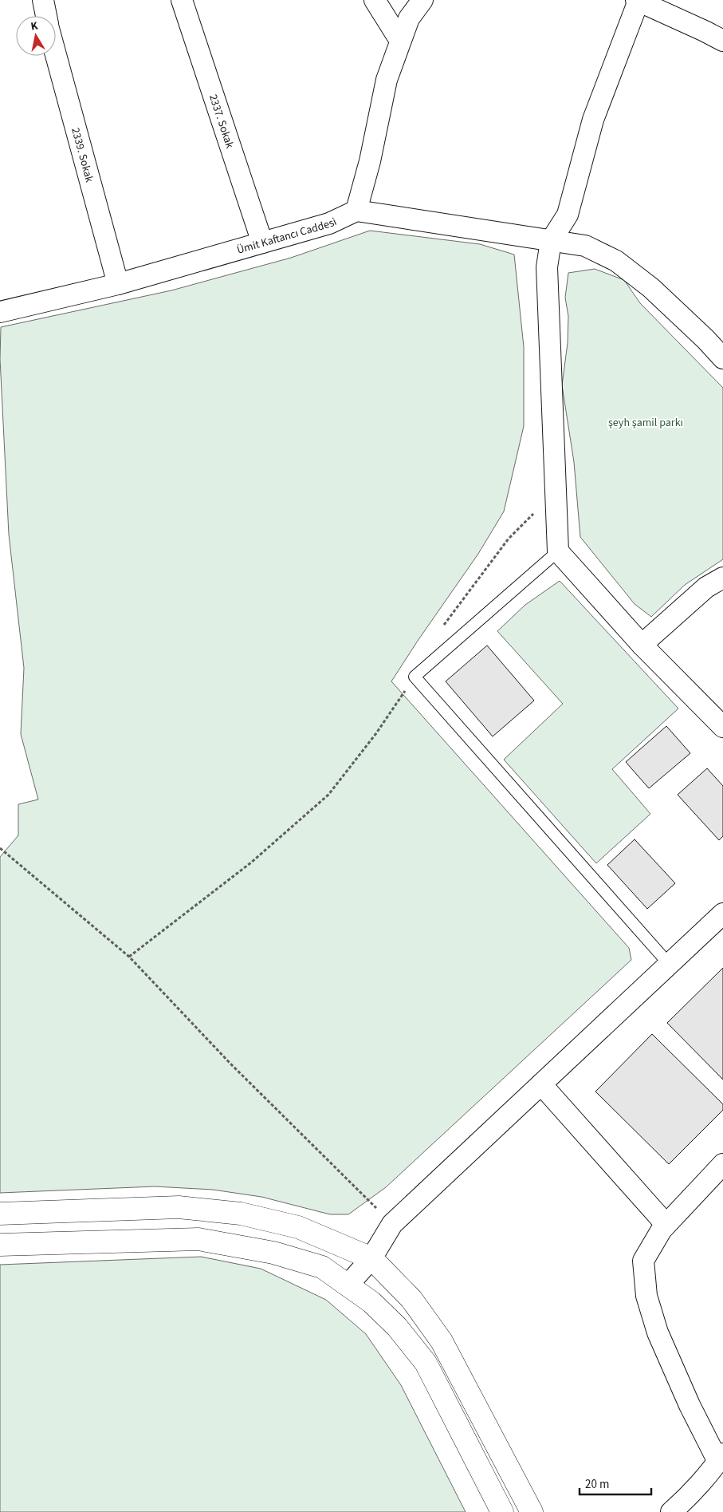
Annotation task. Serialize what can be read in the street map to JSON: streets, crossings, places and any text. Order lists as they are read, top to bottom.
{
  "streets": {
    "street": ["2337. Sokak", "2339. Sokak", "Ümit Kaftancı Caddesi"]
  },
  "crossings": [
    ["2337. Sokak", "Ümit Kaftancı Caddesi"],
    ["2339. Sokak", "Ümit Kaftancı Caddesi"]
  ],
  "parks": ["şeyh şamil parkı"],
  "scale_bar": "20 m",
  "north": "top"
}
